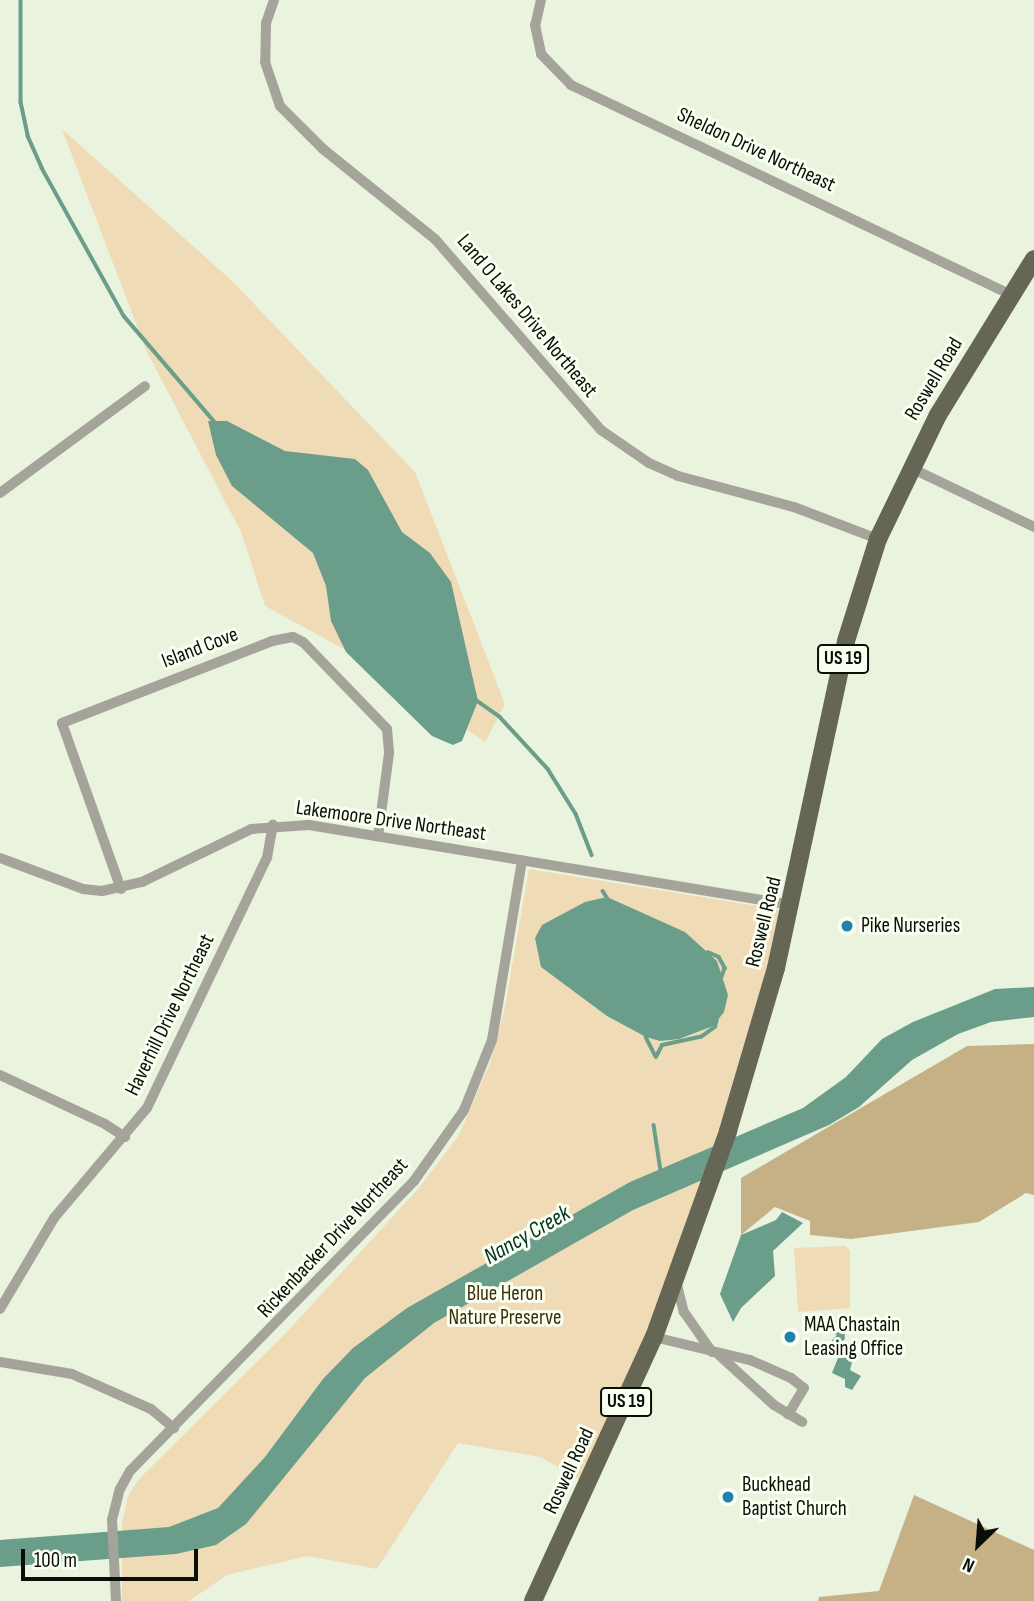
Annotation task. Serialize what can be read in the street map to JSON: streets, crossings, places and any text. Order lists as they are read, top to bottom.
{
  "streets": {
    "main road": ["Roswell Road", "US 19"],
    "street": [
      "Sheldon Drive Northeast",
      "Land O Lakes Drive Northeast",
      "Island Cove",
      "Lakemoore Drive Northeast",
      "Haverhill Drive Northeast",
      "Rickenbacker Drive Northeast"
    ]
  },
  "crossings": [
    ["Sheldon Drive Northeast", "Roswell Road"],
    ["Land O Lakes Drive Northeast", "Roswell Road"],
    ["Roswell Road", "Lakemoore Drive Northeast"],
    ["Island Cove", "Lakemoore Drive Northeast"],
    ["Lakemoore Drive Northeast", "Haverhill Drive Northeast"],
    ["Lakemoore Drive Northeast", "Rickenbacker Drive Northeast"]
  ],
  "water": ["Nancy Creek"],
  "parks": ["Blue Heron Nature Preserve"],
  "places": ["Pike Nurseries", "MAA Chastain Leasing Office", "Buckhead Baptist Church"],
  "scale_bar": "100 m",
  "north": "bottom left"
}
